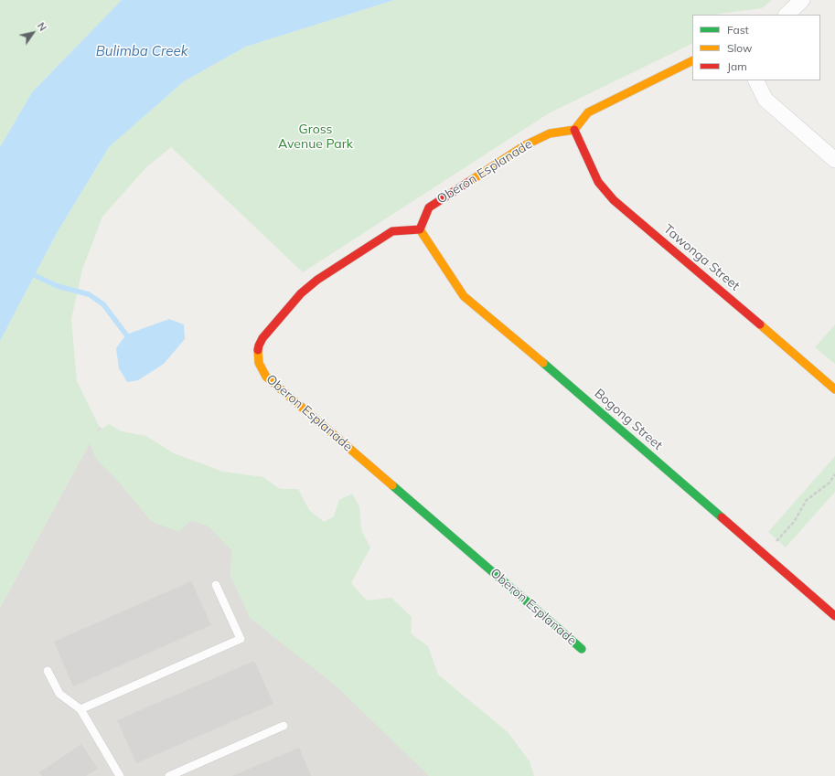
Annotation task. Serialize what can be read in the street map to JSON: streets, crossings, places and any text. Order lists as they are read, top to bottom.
{
  "streets": {
    "street": ["Oberon Esplanade", "Tawonga Street", "Bogong Street"]
  },
  "crossings": [
    ["Oberon Esplanade", "Tawonga Street"],
    ["Oberon Esplanade", "Bogong Street"]
  ],
  "water": ["Bulimba Creek"],
  "parks": ["Gross Avenue Park"],
  "legend": ["Fast", "Slow", "Jam"],
  "north": "top right"
}
